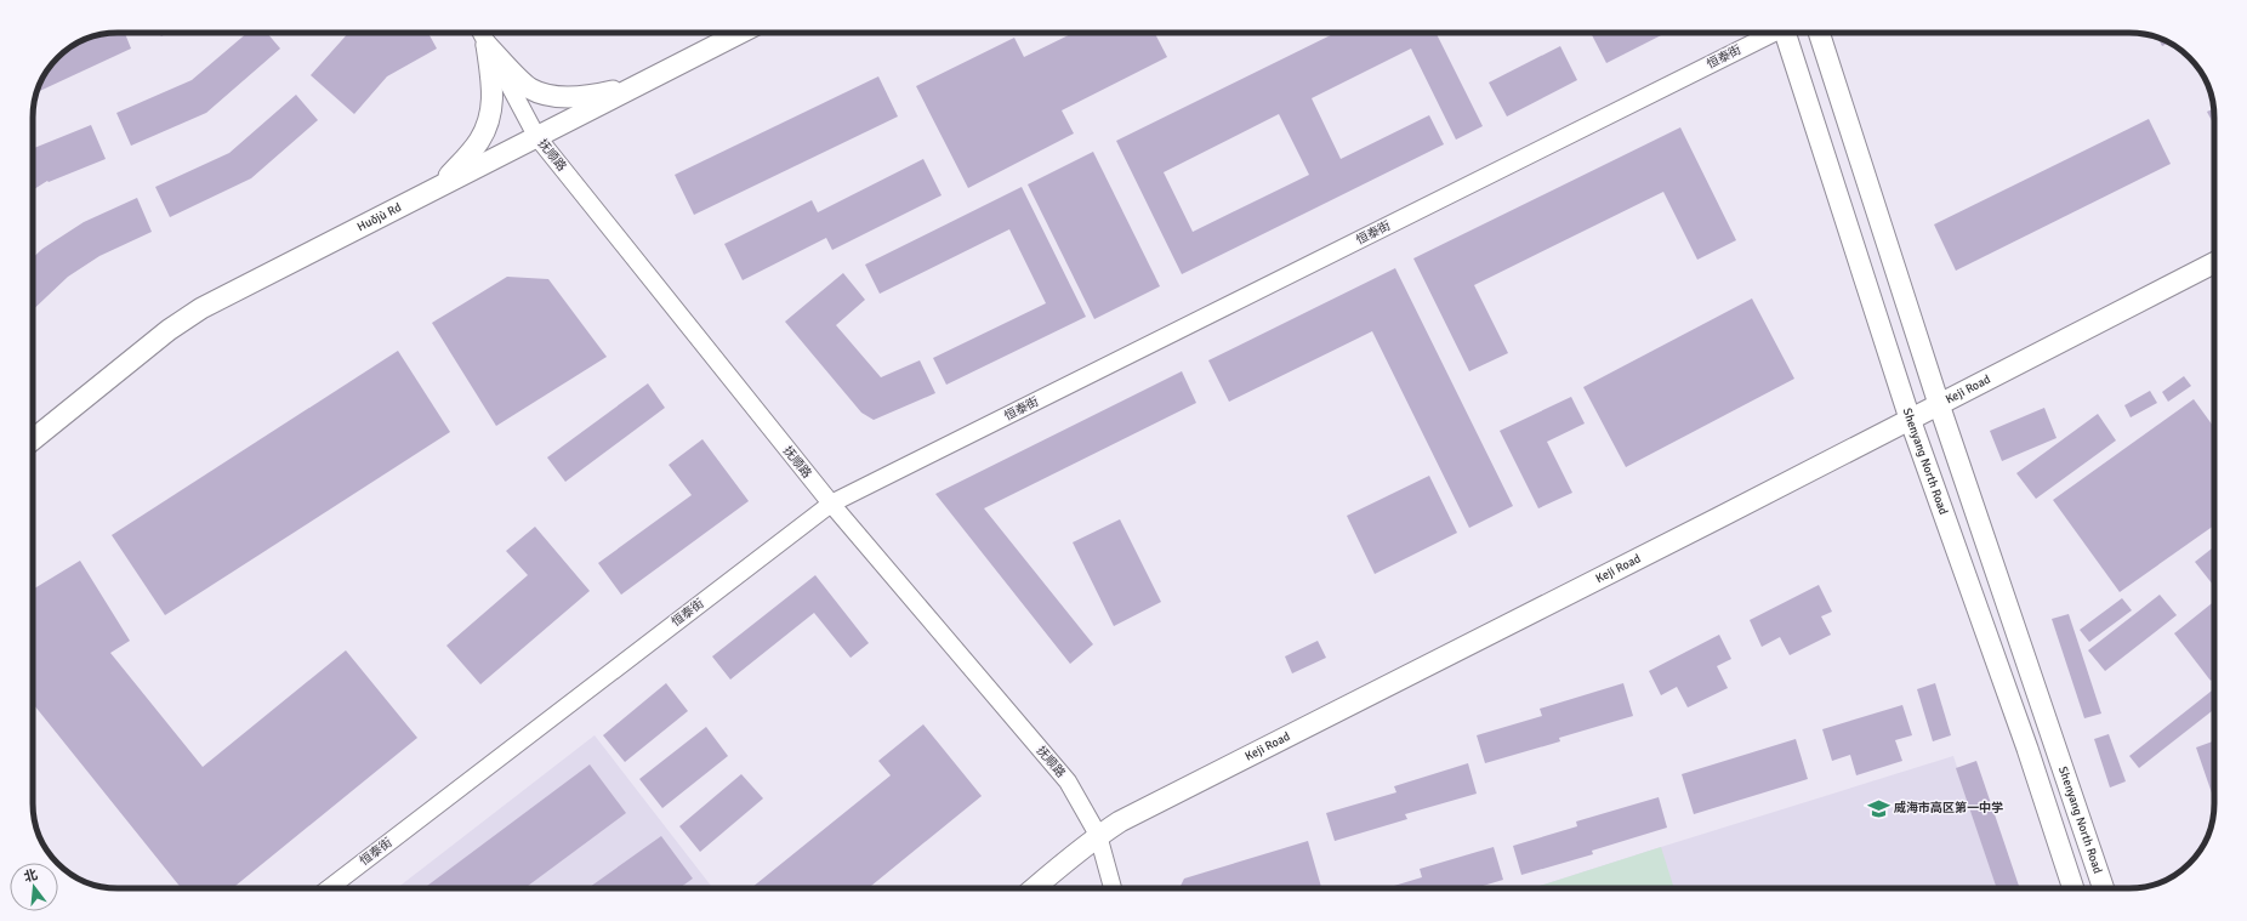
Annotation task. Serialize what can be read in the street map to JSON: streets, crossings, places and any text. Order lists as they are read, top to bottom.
{
  "streets": {
    "main road": ["Huǒjù Rd", "Keji Road", "Shenyang North Road"],
    "street": ["恒泰街", "抚顺路"]
  },
  "crossings": [
    ["恒泰街", "抚顺路"],
    ["抚顺路", "Huǒjù Rd"],
    ["抚顺路", "Keji Road"],
    ["Keji Road", "Shenyang North Road"]
  ],
  "places": {
    "school or university": ["威海市高区第一中学"]
  },
  "north": "top"
}
